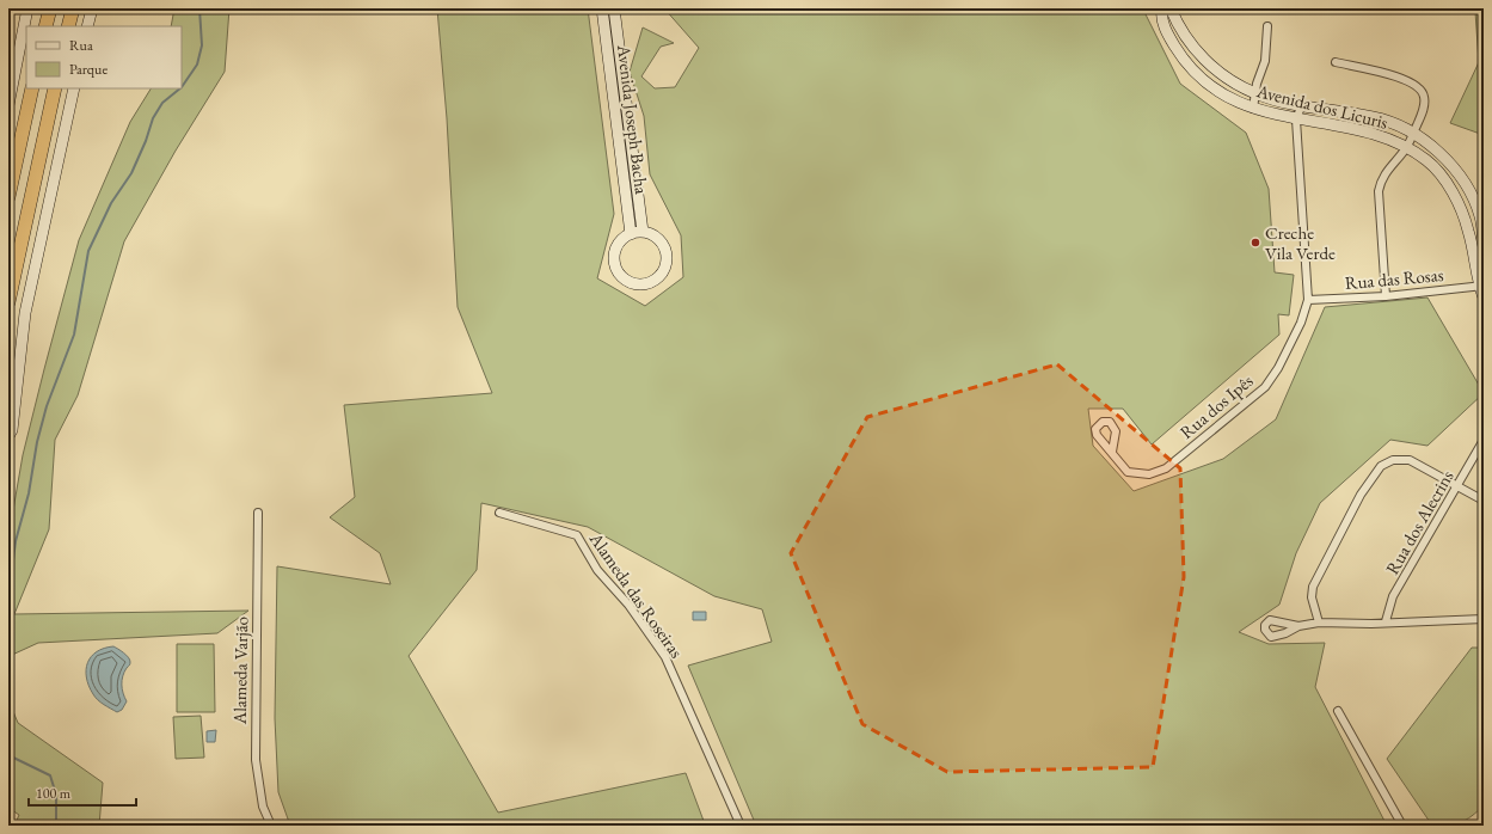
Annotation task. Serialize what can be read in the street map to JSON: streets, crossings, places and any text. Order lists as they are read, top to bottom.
{
  "streets": {
    "street": [
      "Avenida dos Licuris",
      "Avenida Joseph Bacha",
      "Rua das Rosas",
      "Rua dos Ipês",
      "Rua dos Alecrins",
      "Alameda das Roseiras",
      "Alameda Varjão"
    ]
  },
  "crossings": [
    ["Avenida dos Licuris", "Rua das Rosas"],
    ["Avenida dos Licuris", "Rua dos Ipês"],
    ["Rua das Rosas", "Rua dos Ipês"]
  ],
  "places": ["Creche Vila Verde"],
  "legend": ["Rua", "Parque"],
  "scale_bar": "100 m"
}
